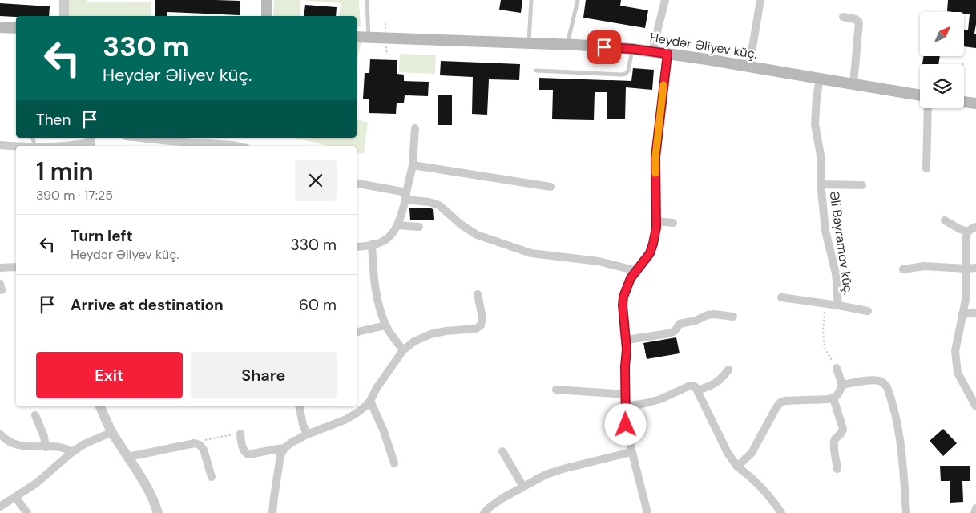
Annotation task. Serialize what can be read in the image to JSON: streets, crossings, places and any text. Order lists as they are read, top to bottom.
{
  "streets": {
    "main road": ["Heydər Əliyev küç."],
    "street": ["Əli Bayramov küç."]
  },
  "crossings": [
    ["Heydər Əliyev küç.", "Əli Bayramov küç."]
  ],
  "north": "top right",
  "page": {
    "turn": ["330 m", "Heydər Əliyev küç."],
    "then": "Then",
    "heading": ["1 min", "390 m · 17:25"],
    "list": [
      {
        "name": "Turn left",
        "note": "Heydər Əliyev küç.",
        "value": "330 m"
      },
      {
        "name": "Arrive at destination",
        "value": "60 m"
      }
    ],
    "buttons": ["Exit", "Share"]
  }
}
